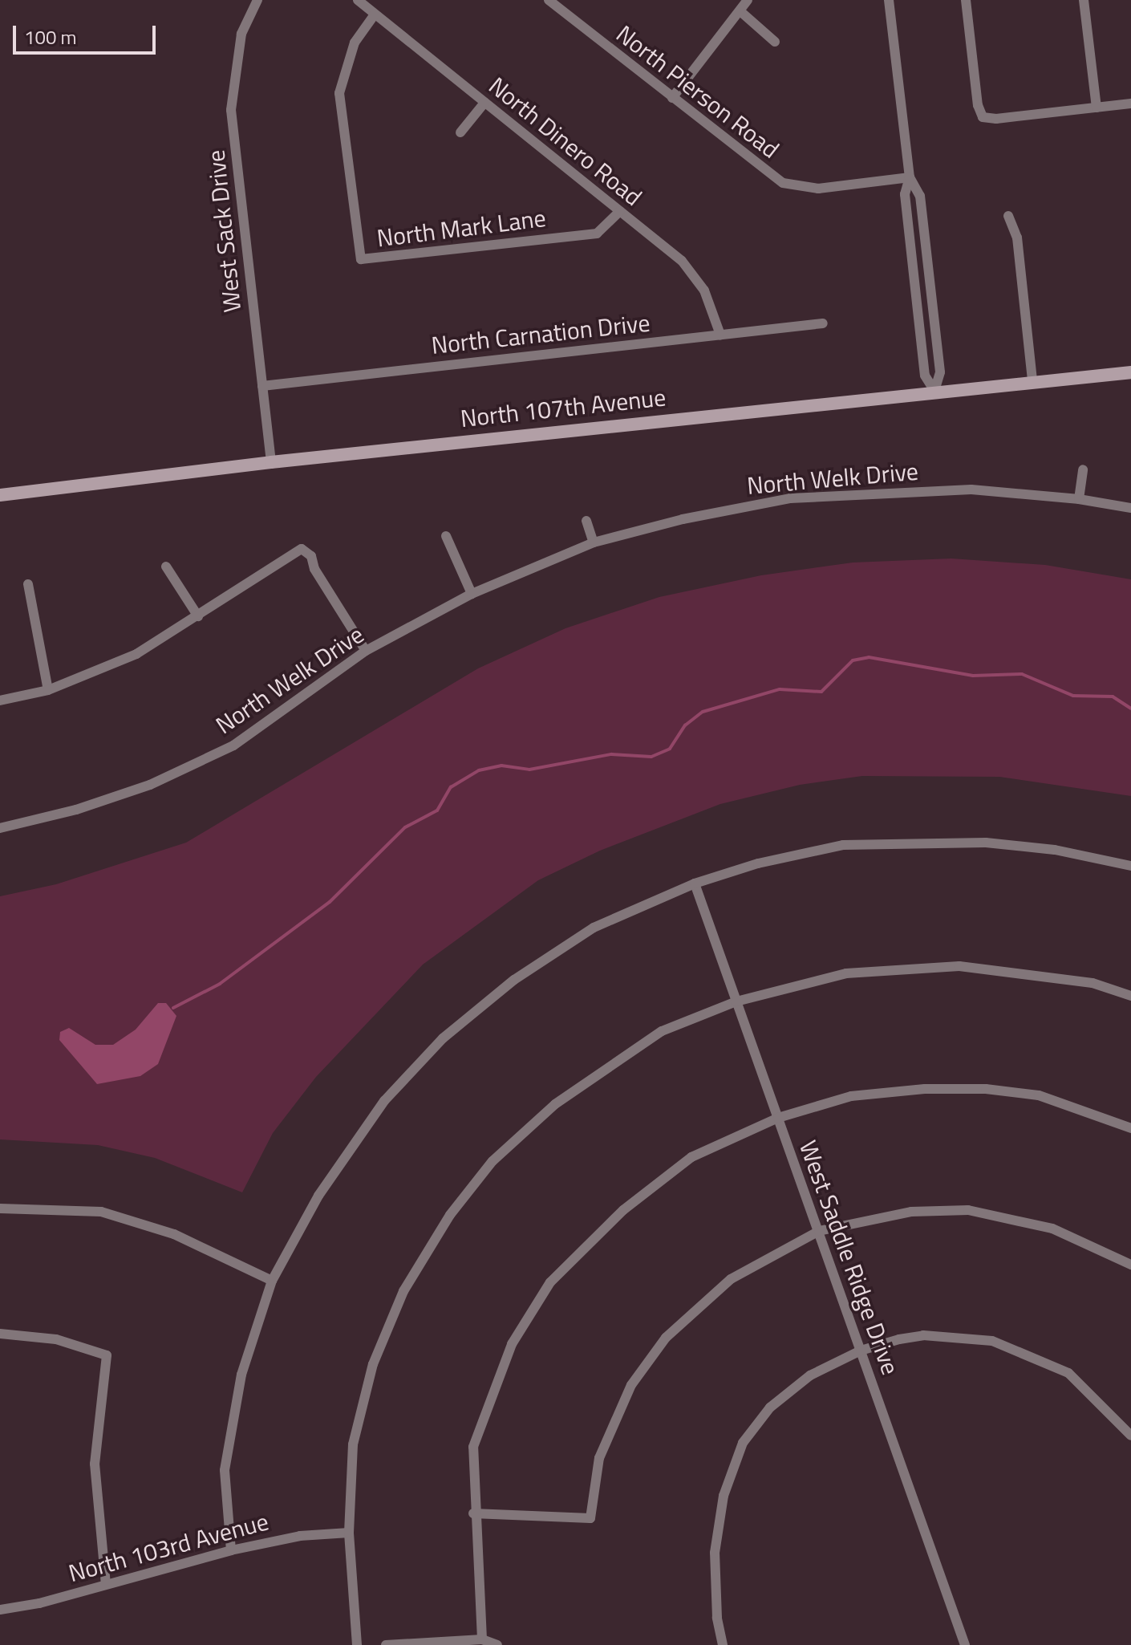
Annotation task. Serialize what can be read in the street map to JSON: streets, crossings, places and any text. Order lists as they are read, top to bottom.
{
  "streets": {
    "main road": ["North 107th Avenue"],
    "street": [
      "North Pierson Road",
      "North Dinero Road",
      "North Mark Lane",
      "West Sack Drive",
      "North Carnation Drive",
      "North Welk Drive",
      "West Saddle Ridge Drive",
      "North 103rd Avenue"
    ]
  },
  "crossings": [
    ["North Dinero Road", "North Mark Lane"],
    ["North Dinero Road", "North Carnation Drive"],
    ["West Sack Drive", "North Carnation Drive"],
    ["West Sack Drive", "North 107th Avenue"]
  ],
  "scale_bar": "100 m"
}
